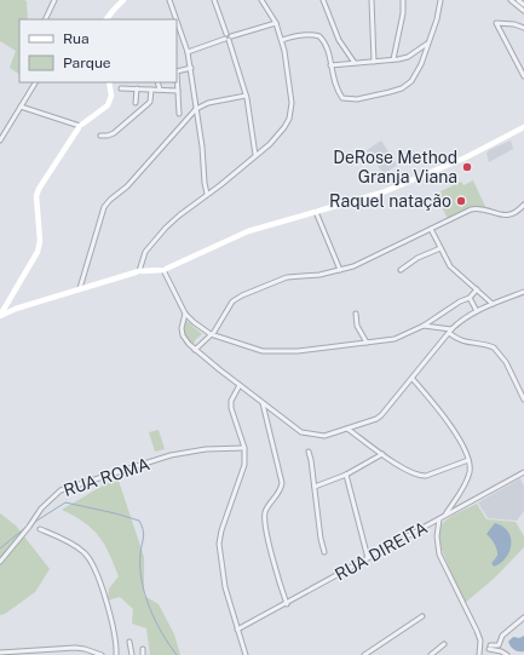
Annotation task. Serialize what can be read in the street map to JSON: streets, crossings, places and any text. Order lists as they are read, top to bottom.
{
  "streets": {
    "street": ["RUA ROMA", "RUA DIREITA"]
  },
  "places": ["DeRose Method Granja Viana", "Raquel natação"],
  "legend": ["Rua", "Parque"]
}
